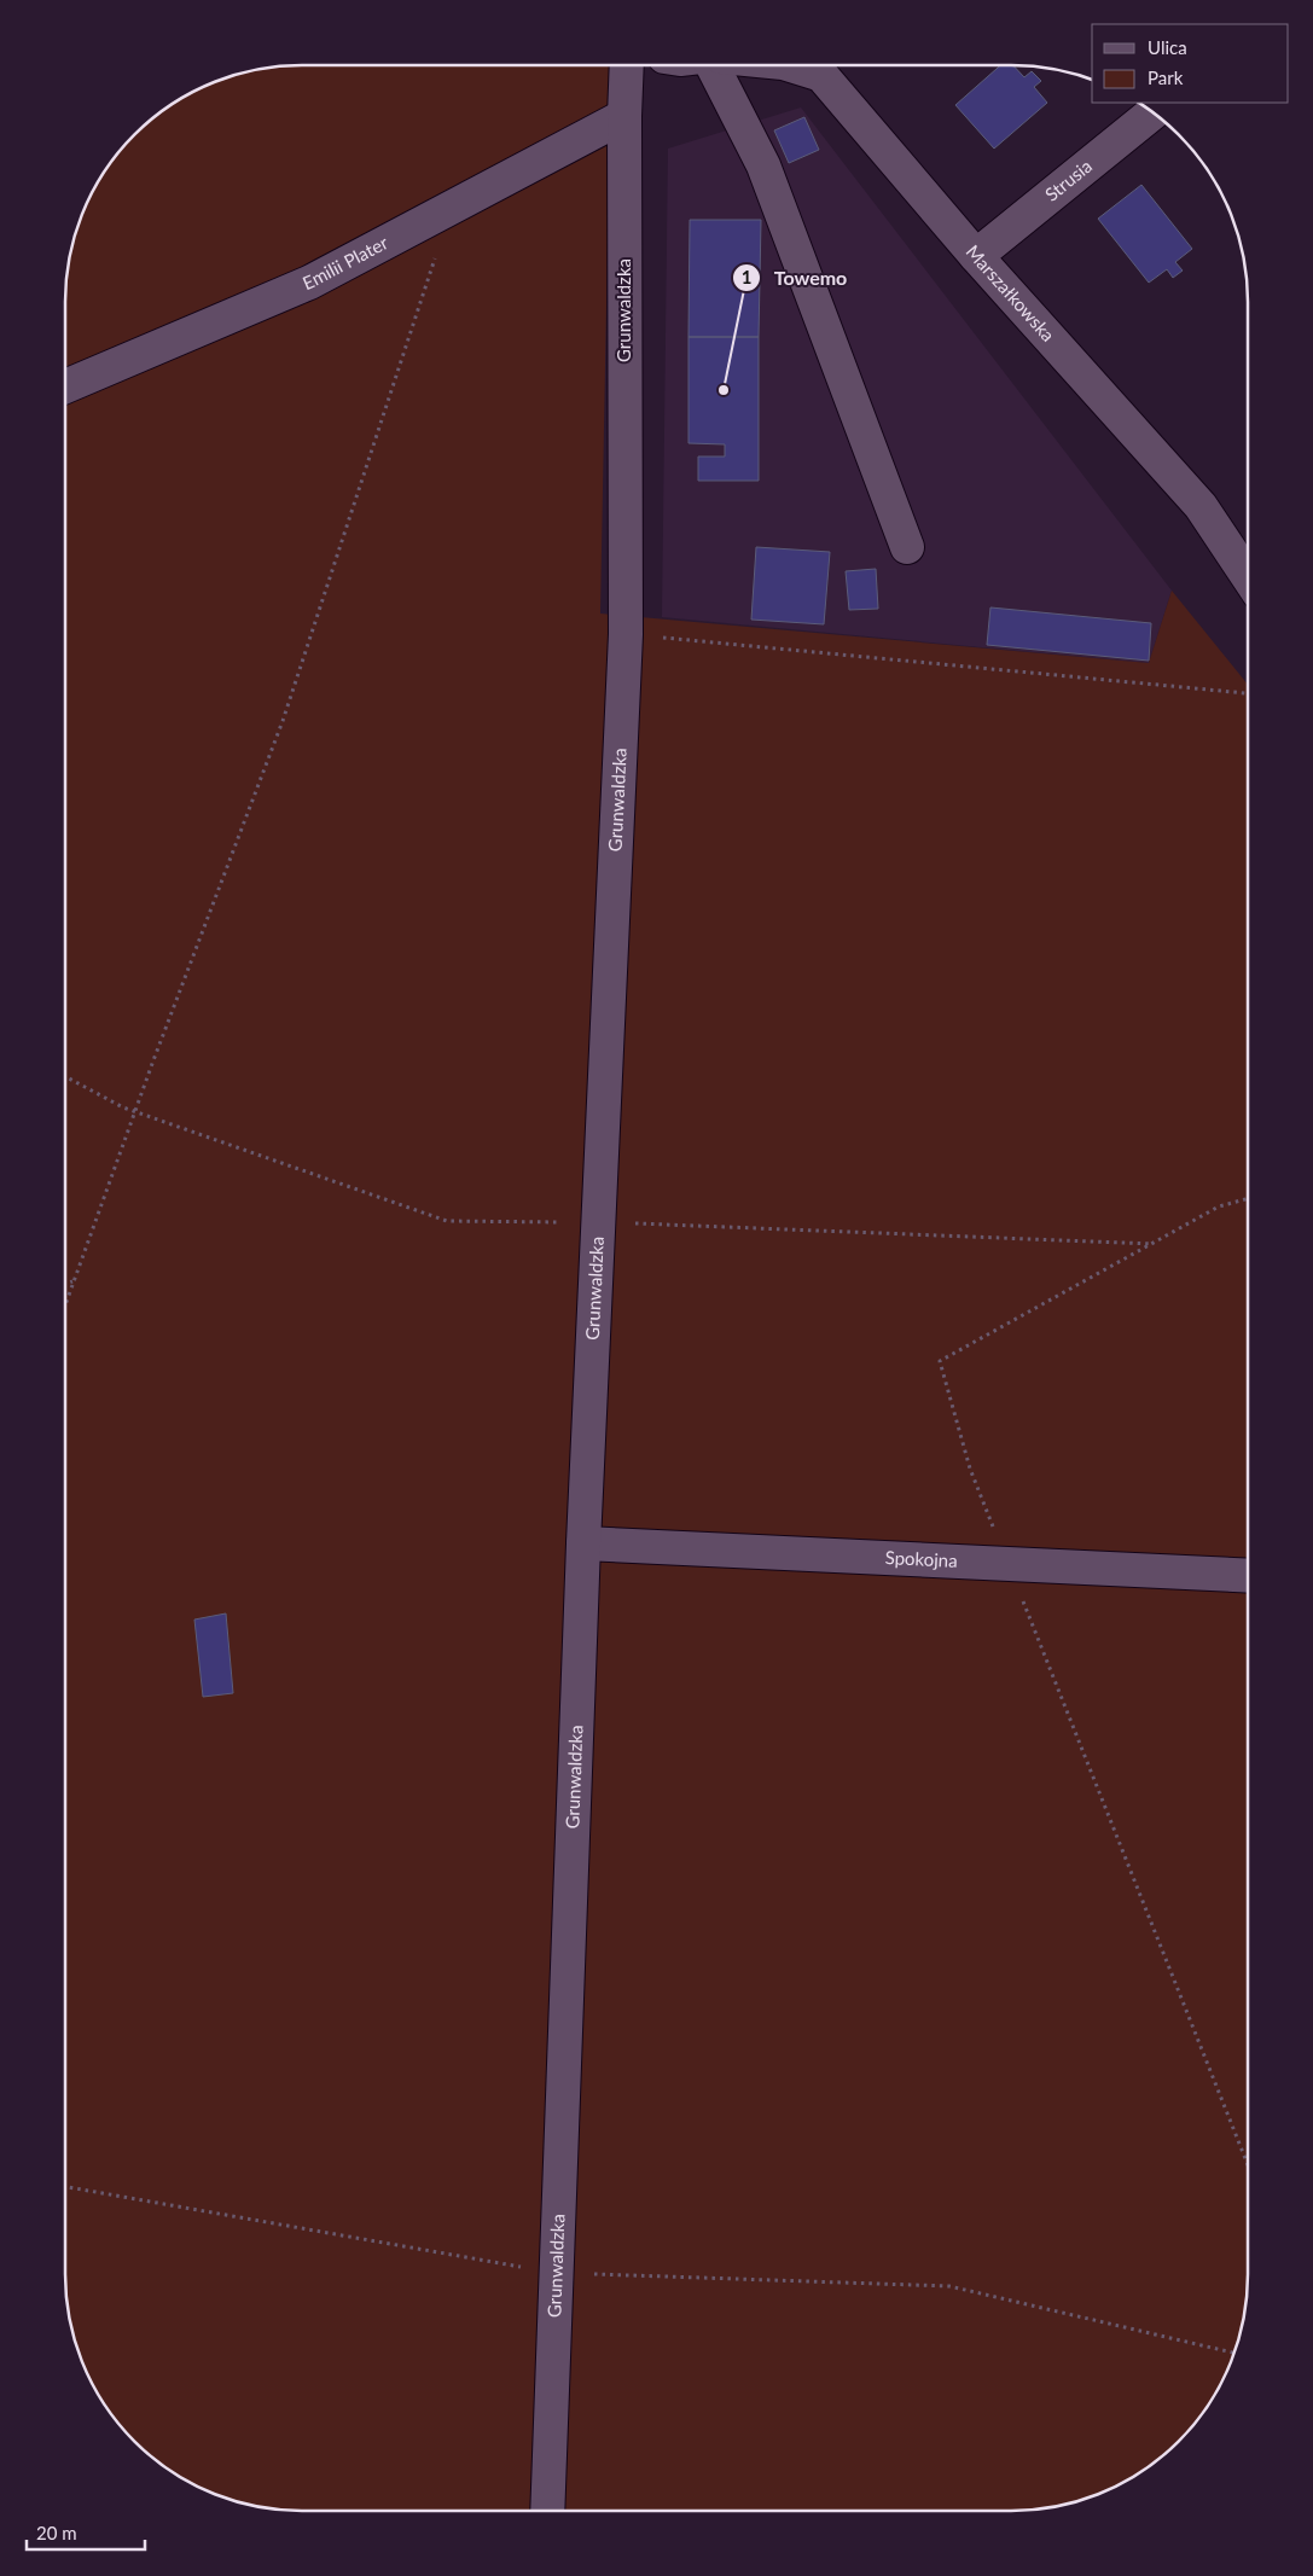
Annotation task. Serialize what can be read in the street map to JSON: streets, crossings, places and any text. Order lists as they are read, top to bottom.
{
  "streets": {
    "street": [
      "Strusia",
      "Emilii Plater",
      "Marszałkowska",
      "Grunwaldzka",
      "Spokojna"
    ]
  },
  "crossings": [
    ["Strusia", "Marszałkowska"],
    ["Emilii Plater", "Grunwaldzka"],
    ["Grunwaldzka", "Spokojna"]
  ],
  "places": ["Towemo"],
  "legend": ["Ulica", "Park"],
  "scale_bar": "20 m"
}
